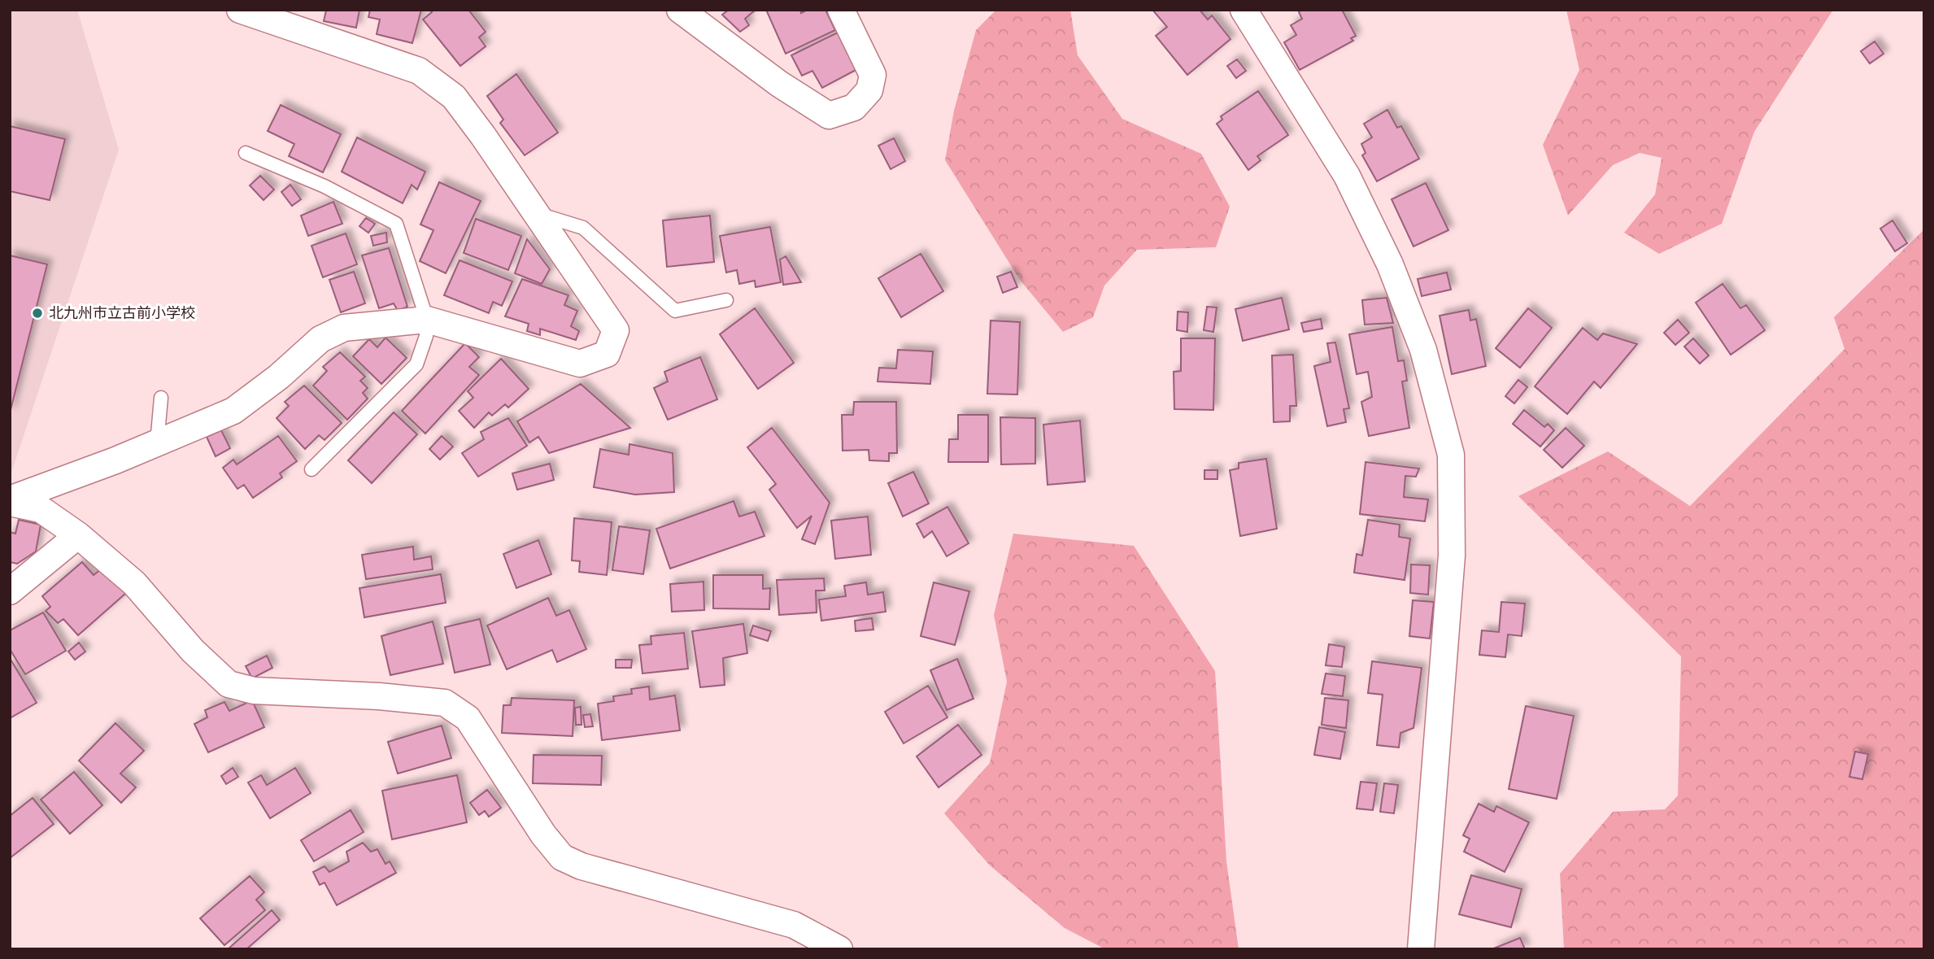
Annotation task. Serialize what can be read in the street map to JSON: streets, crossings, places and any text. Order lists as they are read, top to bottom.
{
  "places": ["北九州市立古前小学校"]
}
